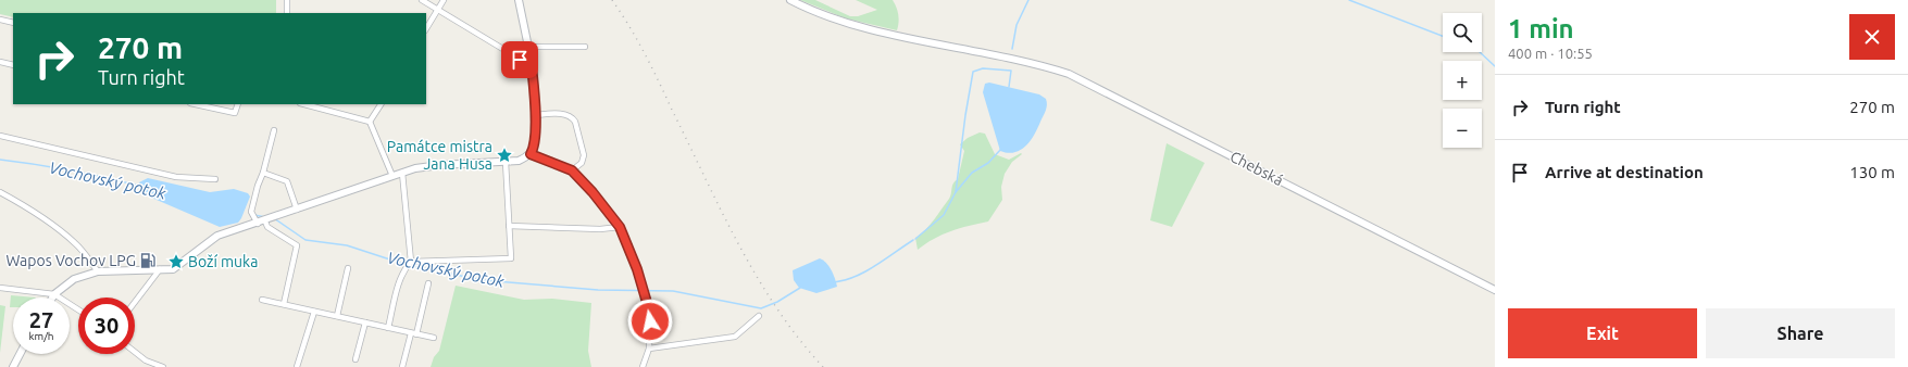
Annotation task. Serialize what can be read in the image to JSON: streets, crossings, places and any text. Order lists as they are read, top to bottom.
{
  "streets": {
    "main road": ["Chebská"]
  },
  "water": ["Vochovský potok"],
  "places": {
    "place": ["Památce mistra Jana Husa", "Boží muka"],
    "fuel station": ["Wapos Vochov LPG"]
  },
  "page": {
    "heading": ["1 min", "400 m · 10:55"],
    "map_buttons": ["+", "−"],
    "turn": ["270 m", "Turn right"],
    "list": [
      {
        "name": "Turn right",
        "value": "270 m"
      },
      {
        "name": "Arrive at destination",
        "value": "130 m"
      }
    ],
    "speed": "27 km/h",
    "limit": "30",
    "buttons": ["Exit", "Share"]
  }
}
